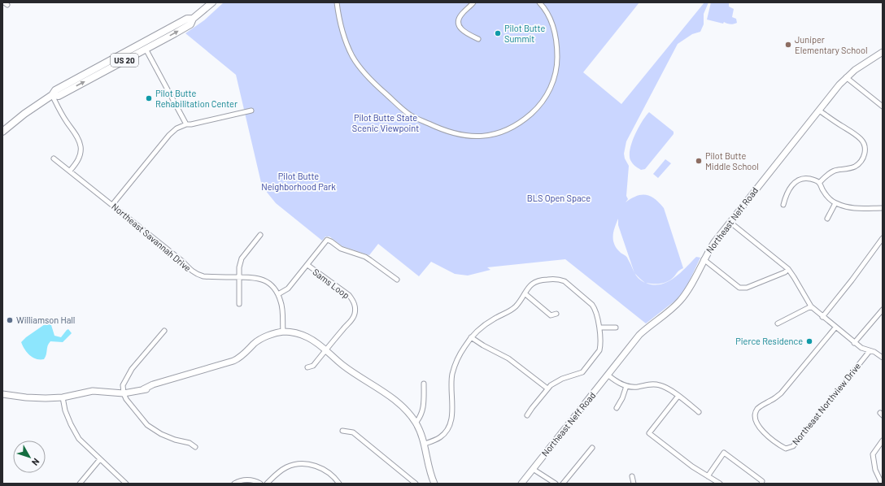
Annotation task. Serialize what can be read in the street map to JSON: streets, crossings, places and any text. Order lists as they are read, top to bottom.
{
  "streets": {
    "main road": ["US 20", "Northeast Neff Road"],
    "street": ["Northeast Savannah Drive", "Sams Loop", "Northeast Northview Drive"]
  },
  "parks": ["Pilot Butte State Scenic Viewpoint", "Pilot Butte Neighborhood Park", "BLS Open Space"],
  "places": [
    "Pilot Butte Summit",
    "Juniper Elementary School",
    "Pilot Butte Rehabilitation Center",
    "Pilot Butte Middle School",
    "Williamson Hall",
    "Pierce Residence"
  ],
  "north": "bottom right"
}
